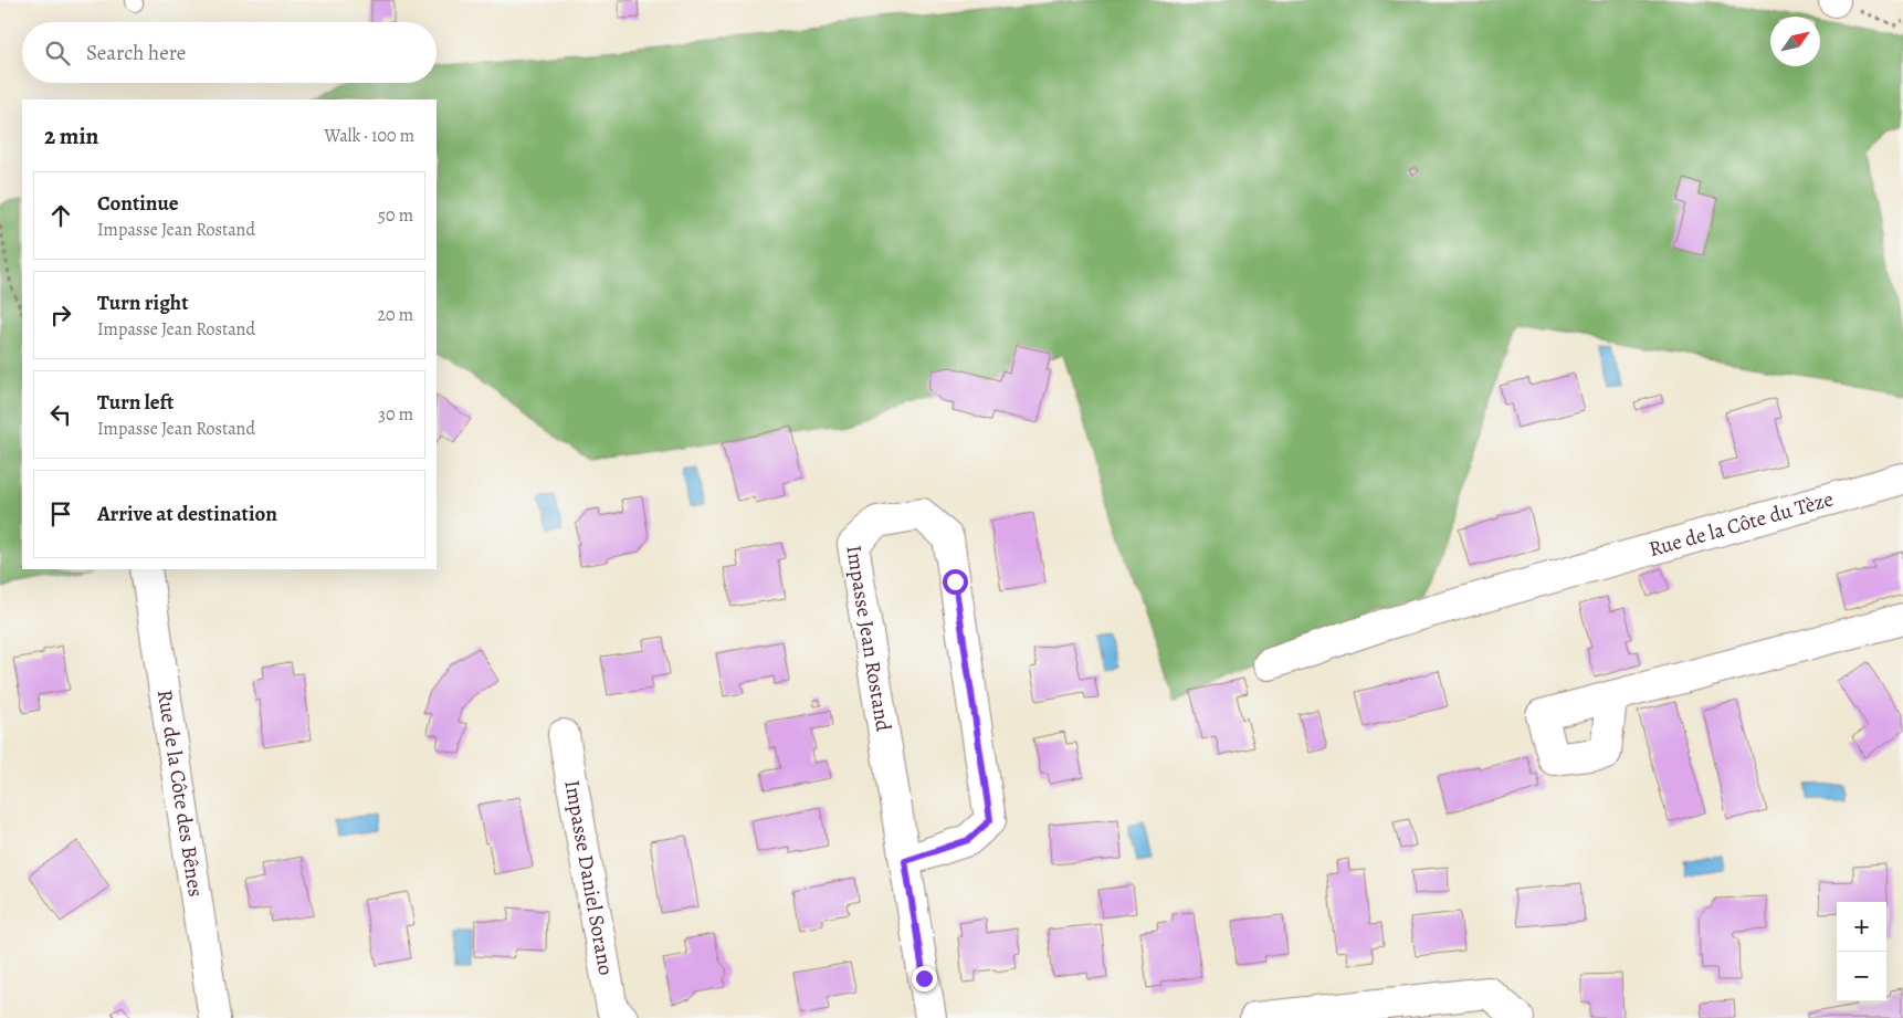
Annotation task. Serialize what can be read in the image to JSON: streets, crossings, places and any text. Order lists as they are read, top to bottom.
{
  "streets": {
    "street": [
      "Rue de la Côte du Tèze",
      "Impasse Jean Rostand",
      "Rue de la Côte des Bênes",
      "Impasse Daniel Sorano"
    ]
  },
  "north": "top right",
  "page": {
    "search": "Search here",
    "heading": ["2 min", "Walk · 100 m"],
    "list": [
      ["Continue", "Impasse Jean Rostand", "50 m"],
      ["Turn right", "Impasse Jean Rostand", "20 m"],
      ["Turn left", "Impasse Jean Rostand", "30 m"],
      "Arrive at destination"
    ],
    "map_buttons": ["+", "−"]
  }
}
